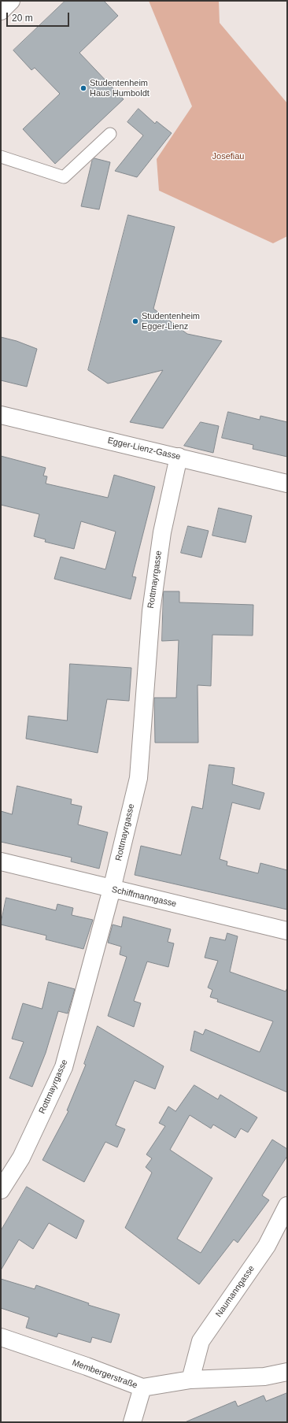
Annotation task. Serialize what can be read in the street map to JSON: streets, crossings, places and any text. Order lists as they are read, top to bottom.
{
  "streets": {
    "street": [
      "Egger-Lienz-Gasse",
      "Rottmayrgasse",
      "Schiffmanngasse",
      "Naumanngasse",
      "Membergerstraße"
    ]
  },
  "crossings": [
    ["Egger-Lienz-Gasse", "Rottmayrgasse"],
    ["Rottmayrgasse", "Schiffmanngasse"],
    ["Naumanngasse", "Membergerstraße"]
  ],
  "parks": ["Josefiau"],
  "places": ["Studentenheim Haus Humboldt", "Studentenheim Egger-Lienz"],
  "scale_bar": "20 m"
}
